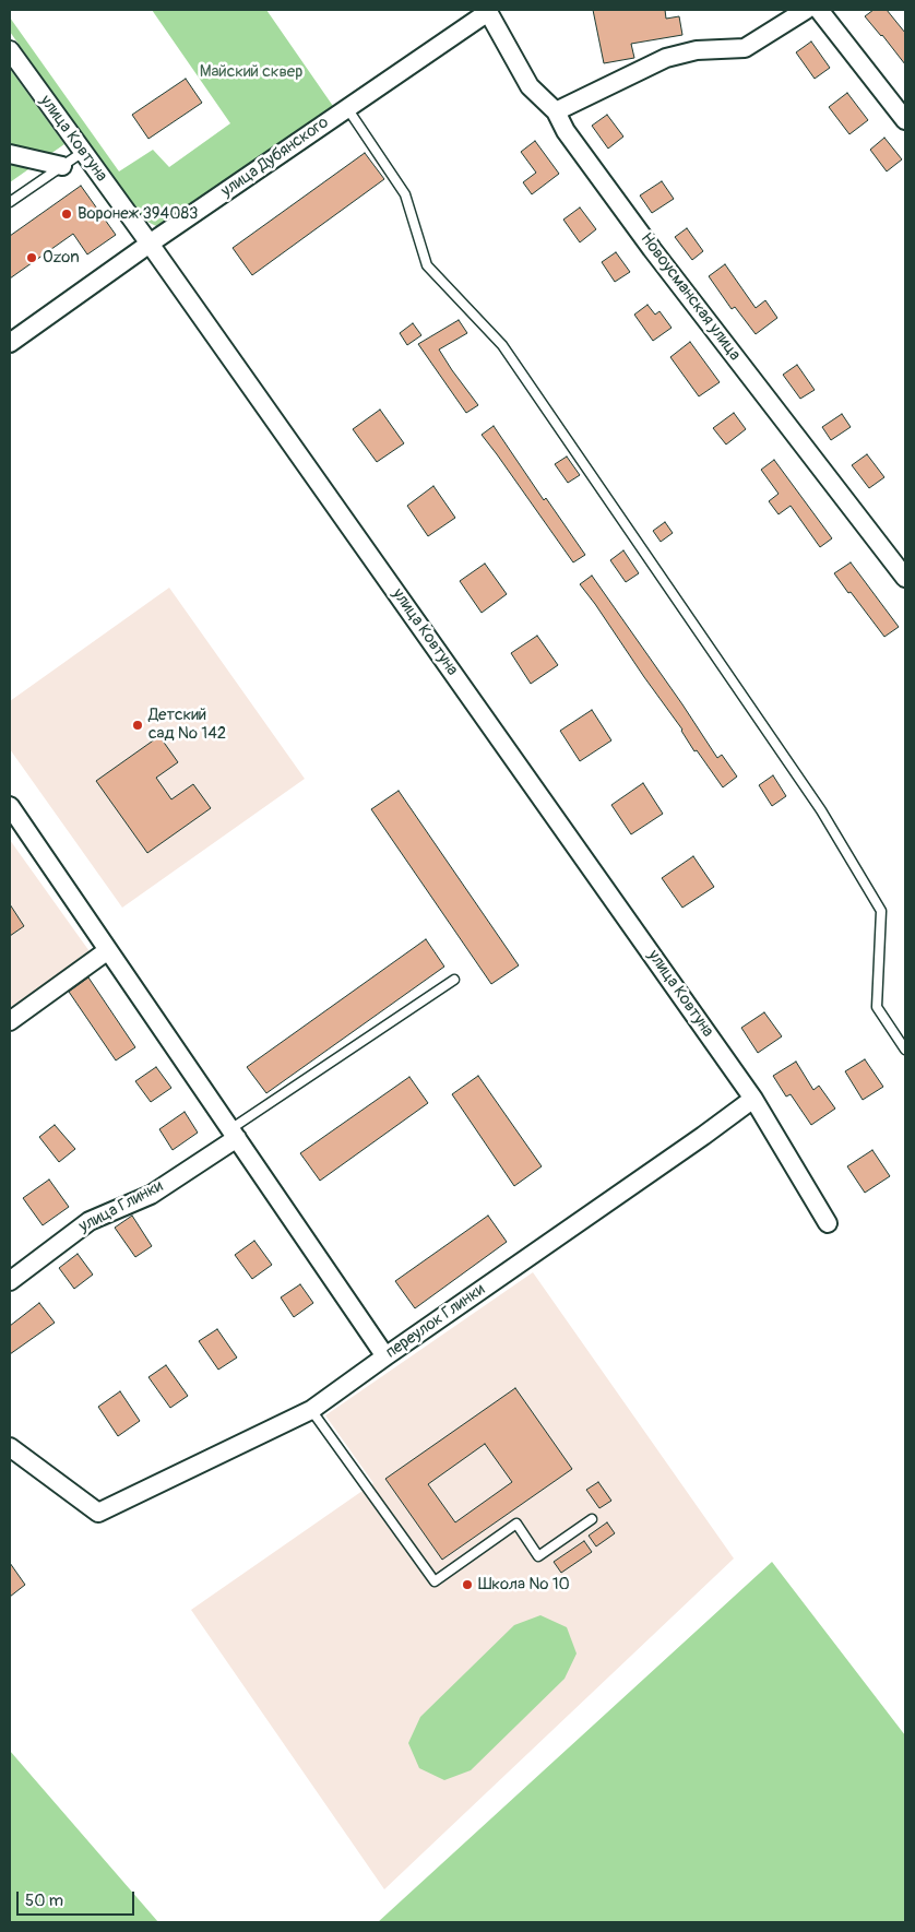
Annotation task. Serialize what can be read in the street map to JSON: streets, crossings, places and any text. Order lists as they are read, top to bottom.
{
  "streets": {
    "street": [
      "улица Ковтуна",
      "улица Дубянского",
      "Новоусманская улица",
      "улица Глинки",
      "переулок Глинки"
    ]
  },
  "crossings": [
    ["улица Ковтуна", "улица Дубянского"],
    ["улица Ковтуна", "переулок Глинки"],
    ["улица Дубянского", "Новоусманская улица"]
  ],
  "parks": ["Майский сквер"],
  "places": [
    "Воронеж 394083",
    "Ozon",
    "Детский сад № 142",
    "Школа № 10"
  ],
  "scale_bar": "50 m"
}
